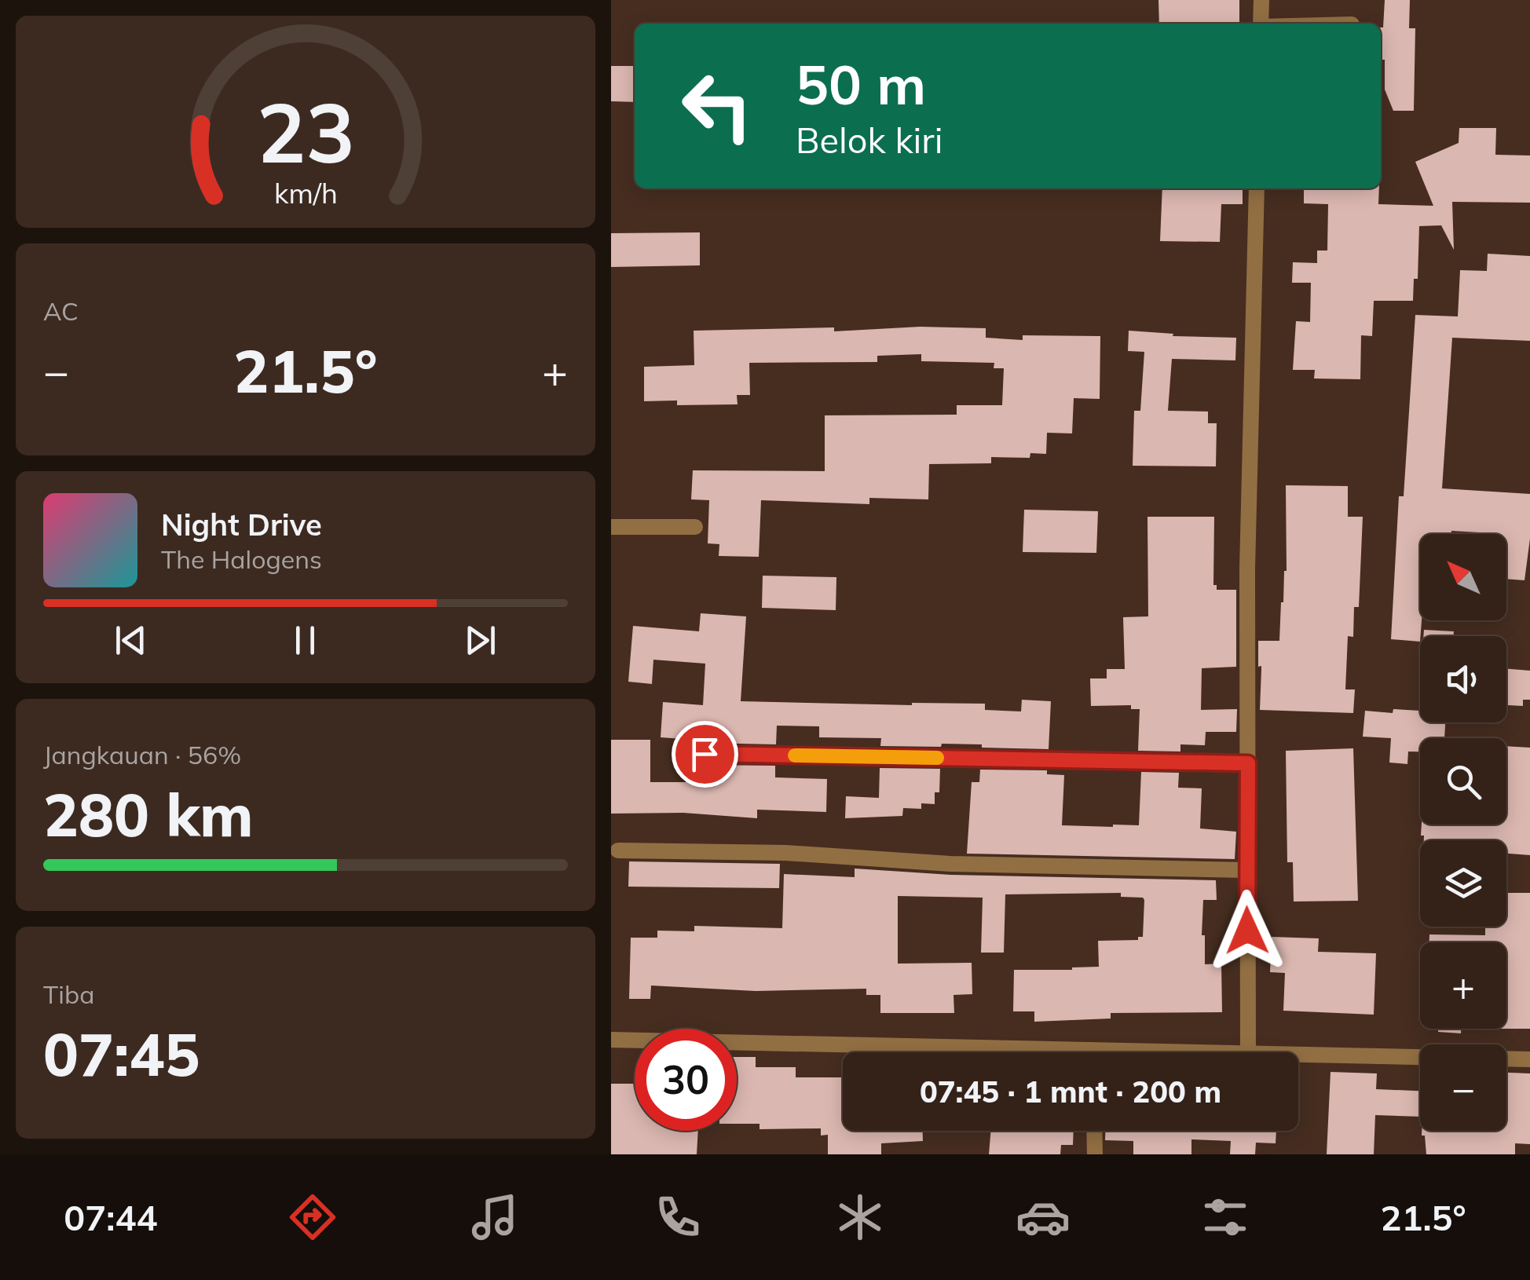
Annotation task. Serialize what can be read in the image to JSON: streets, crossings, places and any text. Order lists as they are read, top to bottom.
{
  "north": "top left",
  "page": {
    "turn": ["50 m", "Belok kiri"],
    "tile": [
      "AC",
      ["Jangkauan · 56%", "280 km"],
      ["Tiba", "07:45"]
    ],
    "heat": ["−", "21.5°", "+"],
    "song": ["Night Drive", "The Halogens"],
    "map_buttons": ["+", "−"],
    "limit": "30",
    "trip": "07:45 · 1 mnt · 200 m",
    "tabs": ["07:44", "21.5°"],
    "gauge": ["23", "km/h"]
  }
}
